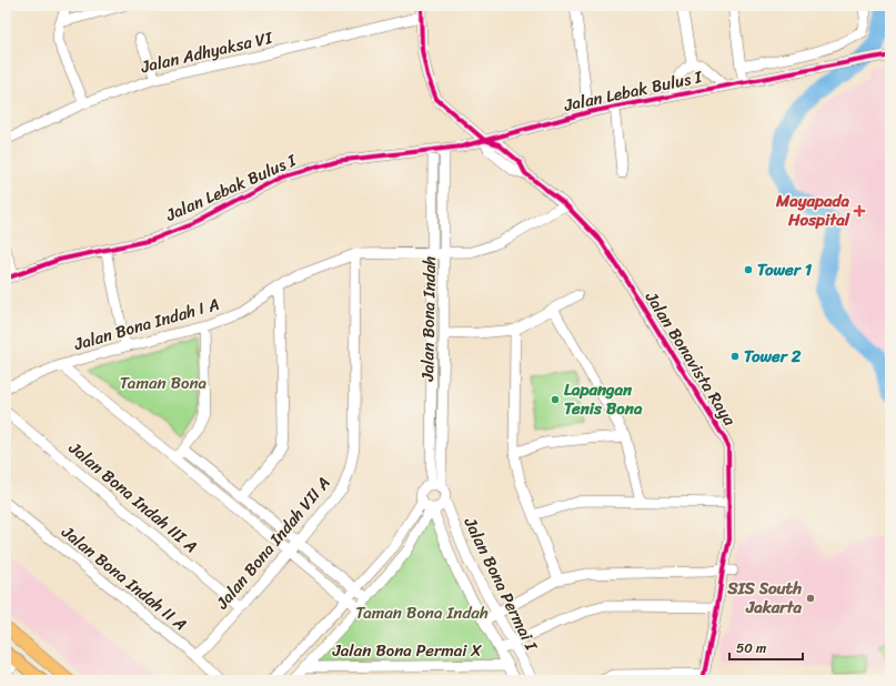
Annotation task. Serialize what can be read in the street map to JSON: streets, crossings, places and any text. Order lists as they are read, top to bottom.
{
  "streets": {
    "street": [
      "Jalan Adhyaksa VI",
      "Jalan Lebak Bulus I",
      "Jalan Bona Indah",
      "Jalan Bona Indah I A",
      "Jalan Bonavista Raya",
      "Jalan Bona Indah III A",
      "Jalan Bona Indah VII A",
      "Jalan Bona Indah II A",
      "Jalan Bona Permai I",
      "Jalan Bona Permai X"
    ]
  },
  "crossings": [
    ["Jalan Adhyaksa VI", "Jalan Bonavista Raya"],
    ["Jalan Lebak Bulus I", "Jalan Bona Indah"],
    ["Jalan Lebak Bulus I", "Jalan Bonavista Raya"],
    ["Jalan Bona Indah", "Jalan Bona Indah I A"],
    ["Jalan Bona Indah", "Jalan Bona Permai I"],
    ["Jalan Bona Indah I A", "Jalan Bonavista Raya"],
    ["Jalan Bona Indah I A", "Jalan Bona Indah VII A"],
    ["Jalan Bona Indah III A", "Jalan Bona Indah VII A"],
    ["Jalan Bona Indah VII A", "Jalan Bona Indah II A"],
    ["Jalan Bona Permai I", "Jalan Bona Permai X"]
  ],
  "parks": ["Taman Bona", "Taman Bona Indah"],
  "places": {
    "health": ["Mayapada Hospital"],
    "other": [
      "Tower 1",
      "Tower 2",
      "Lapangan Tenis Bona",
      "SIS South Jakarta"
    ]
  },
  "scale_bar": "50 m"
}
